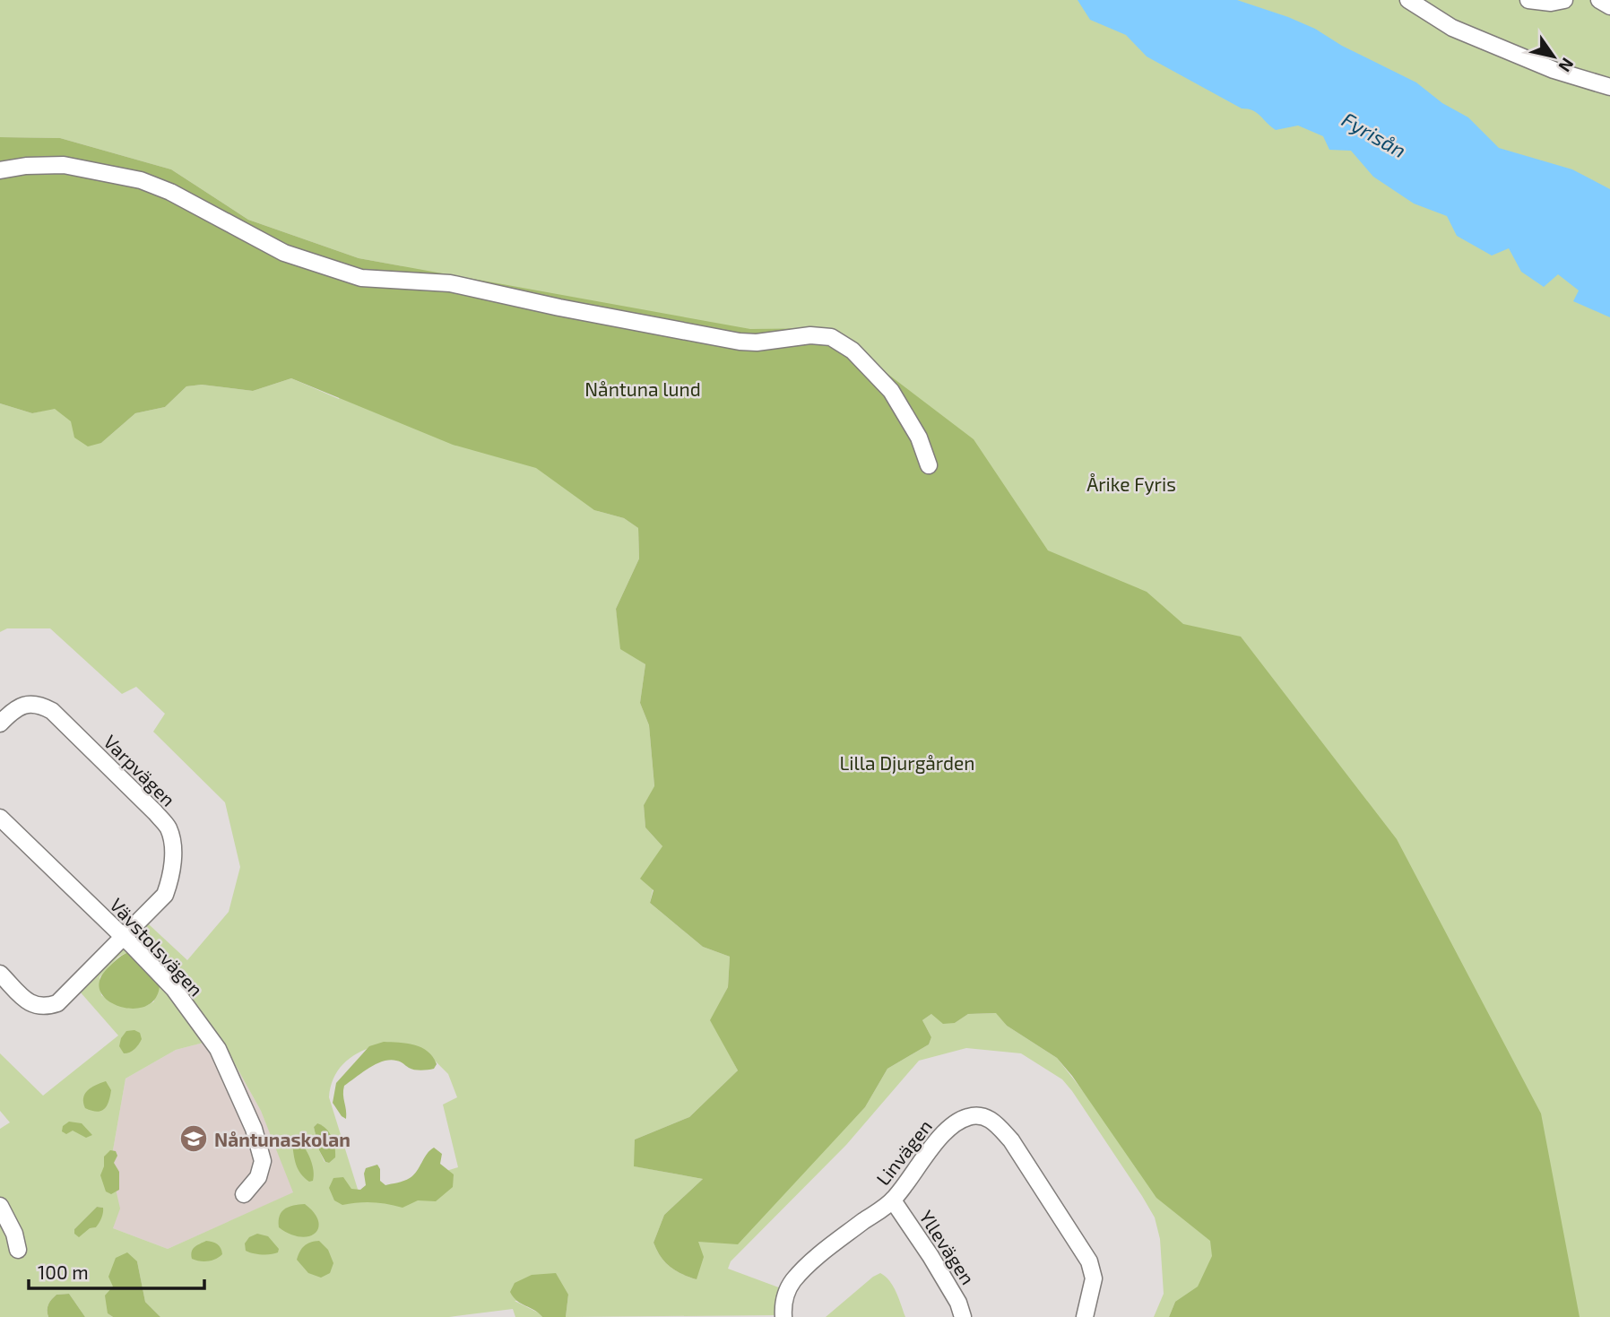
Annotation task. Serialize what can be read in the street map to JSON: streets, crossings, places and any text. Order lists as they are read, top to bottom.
{
  "streets": {
    "street": [
      "Varpvägen",
      "Vävstolsvägen",
      "Linvägen",
      "Yllevägen"
    ]
  },
  "crossings": [
    ["Varpvägen", "Vävstolsvägen"],
    ["Linvägen", "Yllevägen"]
  ],
  "water": ["Fyrisån"],
  "parks": ["Nåntuna lund", "Årike Fyris", "Lilla Djurgården"],
  "places": {
    "school or university": ["Nåntunaskolan"]
  },
  "scale_bar": "100 m",
  "north": "bottom right"
}
